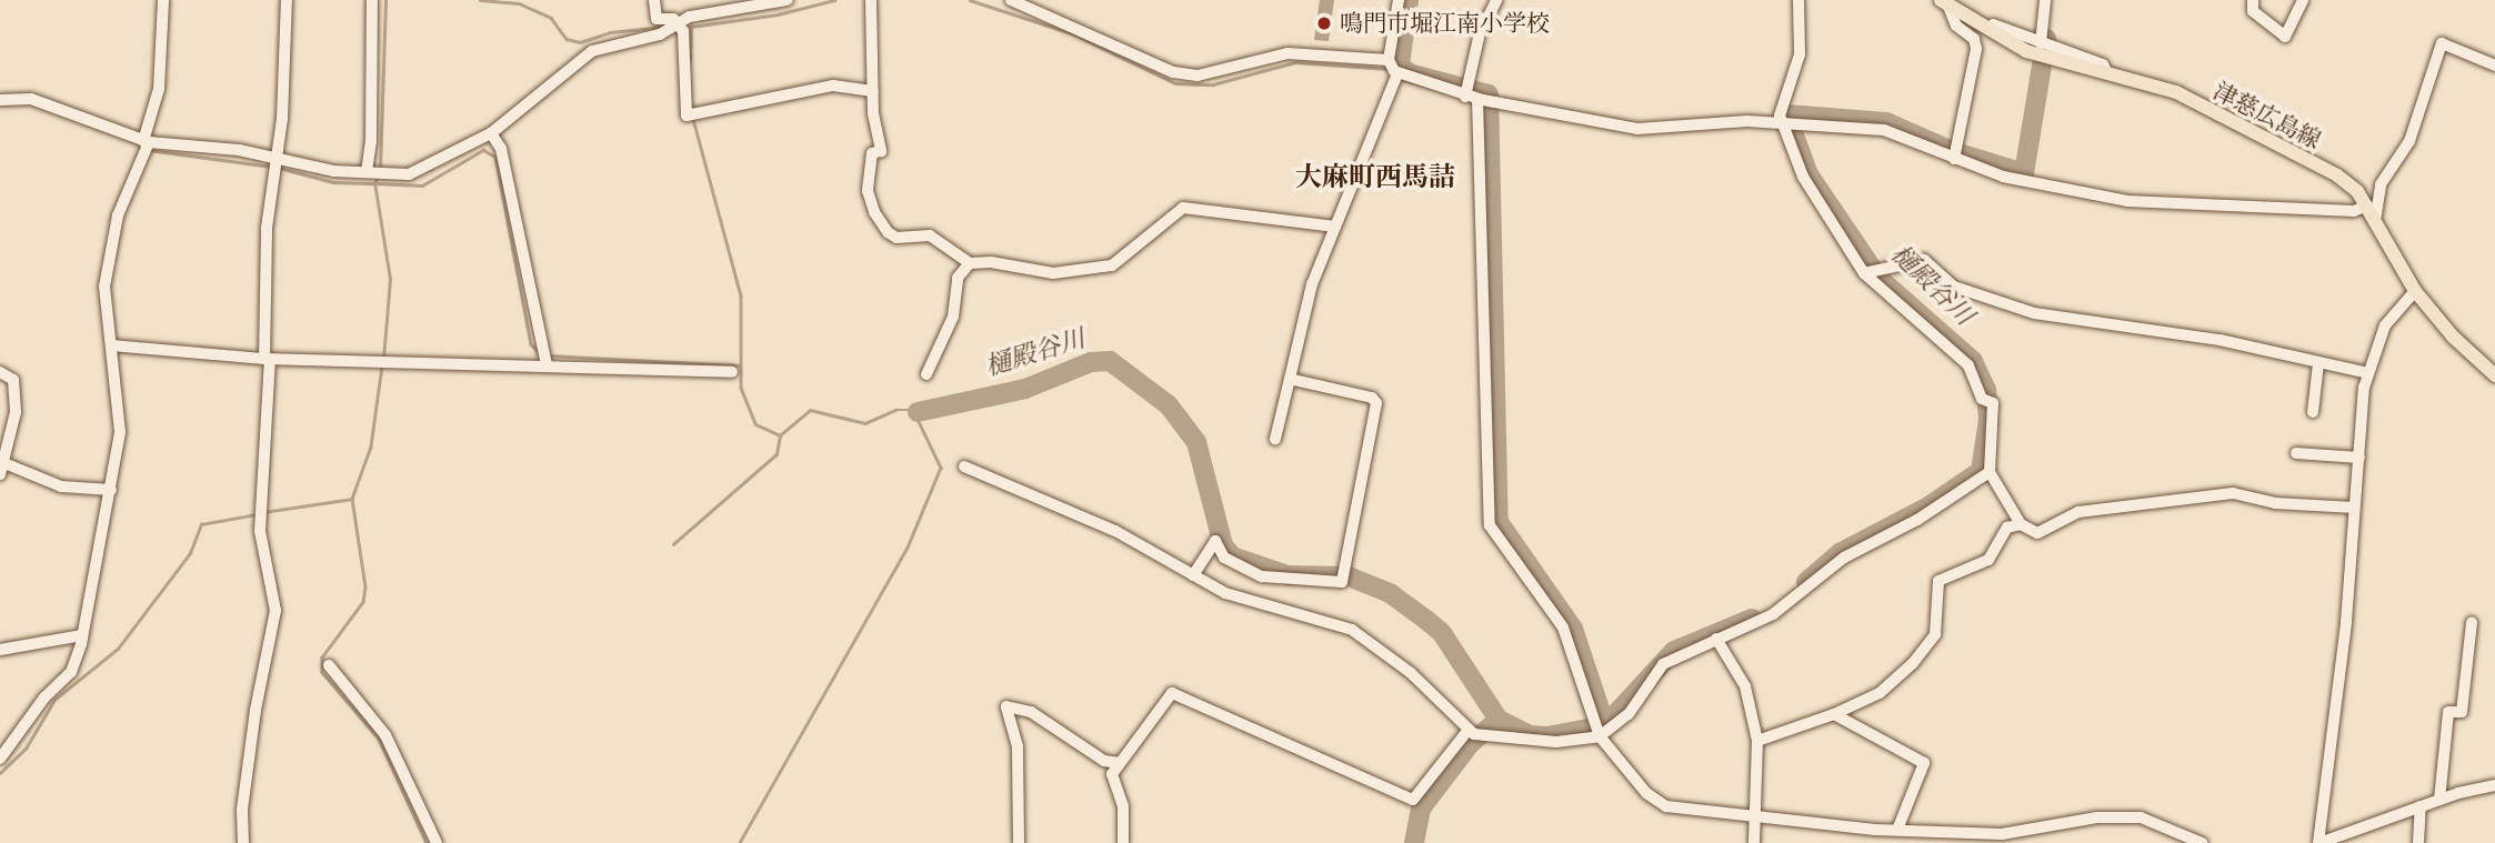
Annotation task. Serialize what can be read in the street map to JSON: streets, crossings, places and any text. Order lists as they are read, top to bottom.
{
  "streets": {
    "main road": ["津慈広島線"]
  },
  "districts": ["大麻町西馬詰"],
  "water": ["樋殿谷川"],
  "places": ["鳴門市堀江南小学校"]
}
